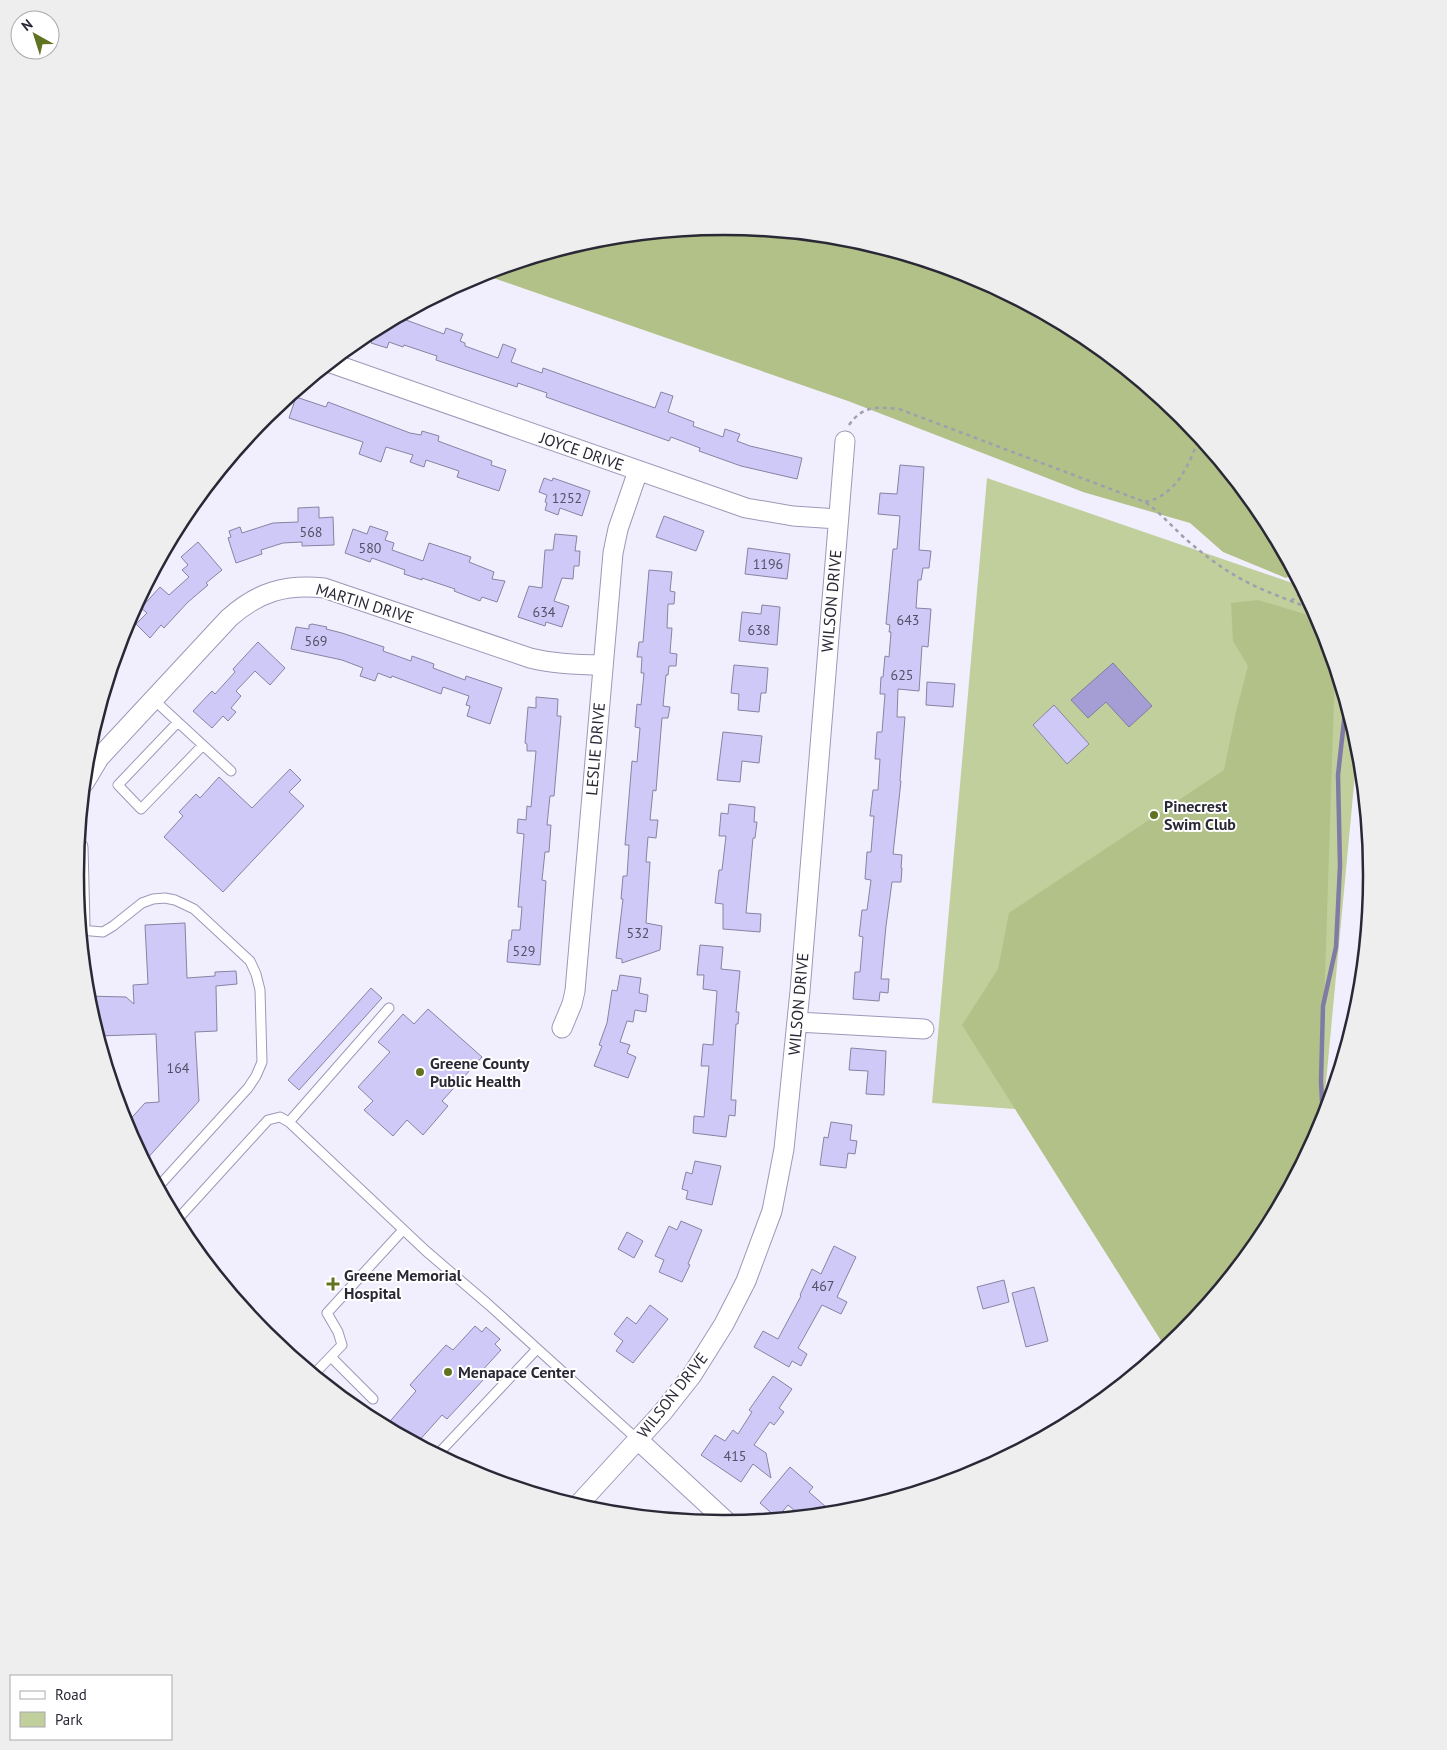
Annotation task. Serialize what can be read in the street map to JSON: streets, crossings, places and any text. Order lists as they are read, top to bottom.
{
  "streets": {
    "street": [
      "JOYCE DRIVE",
      "WILSON DRIVE",
      "MARTIN DRIVE",
      "LESLIE DRIVE"
    ]
  },
  "crossings": [
    ["JOYCE DRIVE", "WILSON DRIVE"],
    ["JOYCE DRIVE", "LESLIE DRIVE"],
    ["MARTIN DRIVE", "LESLIE DRIVE"]
  ],
  "places": {
    "other": ["Pinecrest Swim Club", "Greene County Public Health", "Menapace Center"],
    "health": ["Greene Memorial Hospital"]
  },
  "house_numbers": [
    "1252",
    "568",
    "580",
    "1196",
    "634",
    "643",
    "638",
    "569",
    "625",
    "532",
    "529",
    "164",
    "467",
    "415"
  ],
  "legend": ["Road", "Park"],
  "north": "top left"
}
